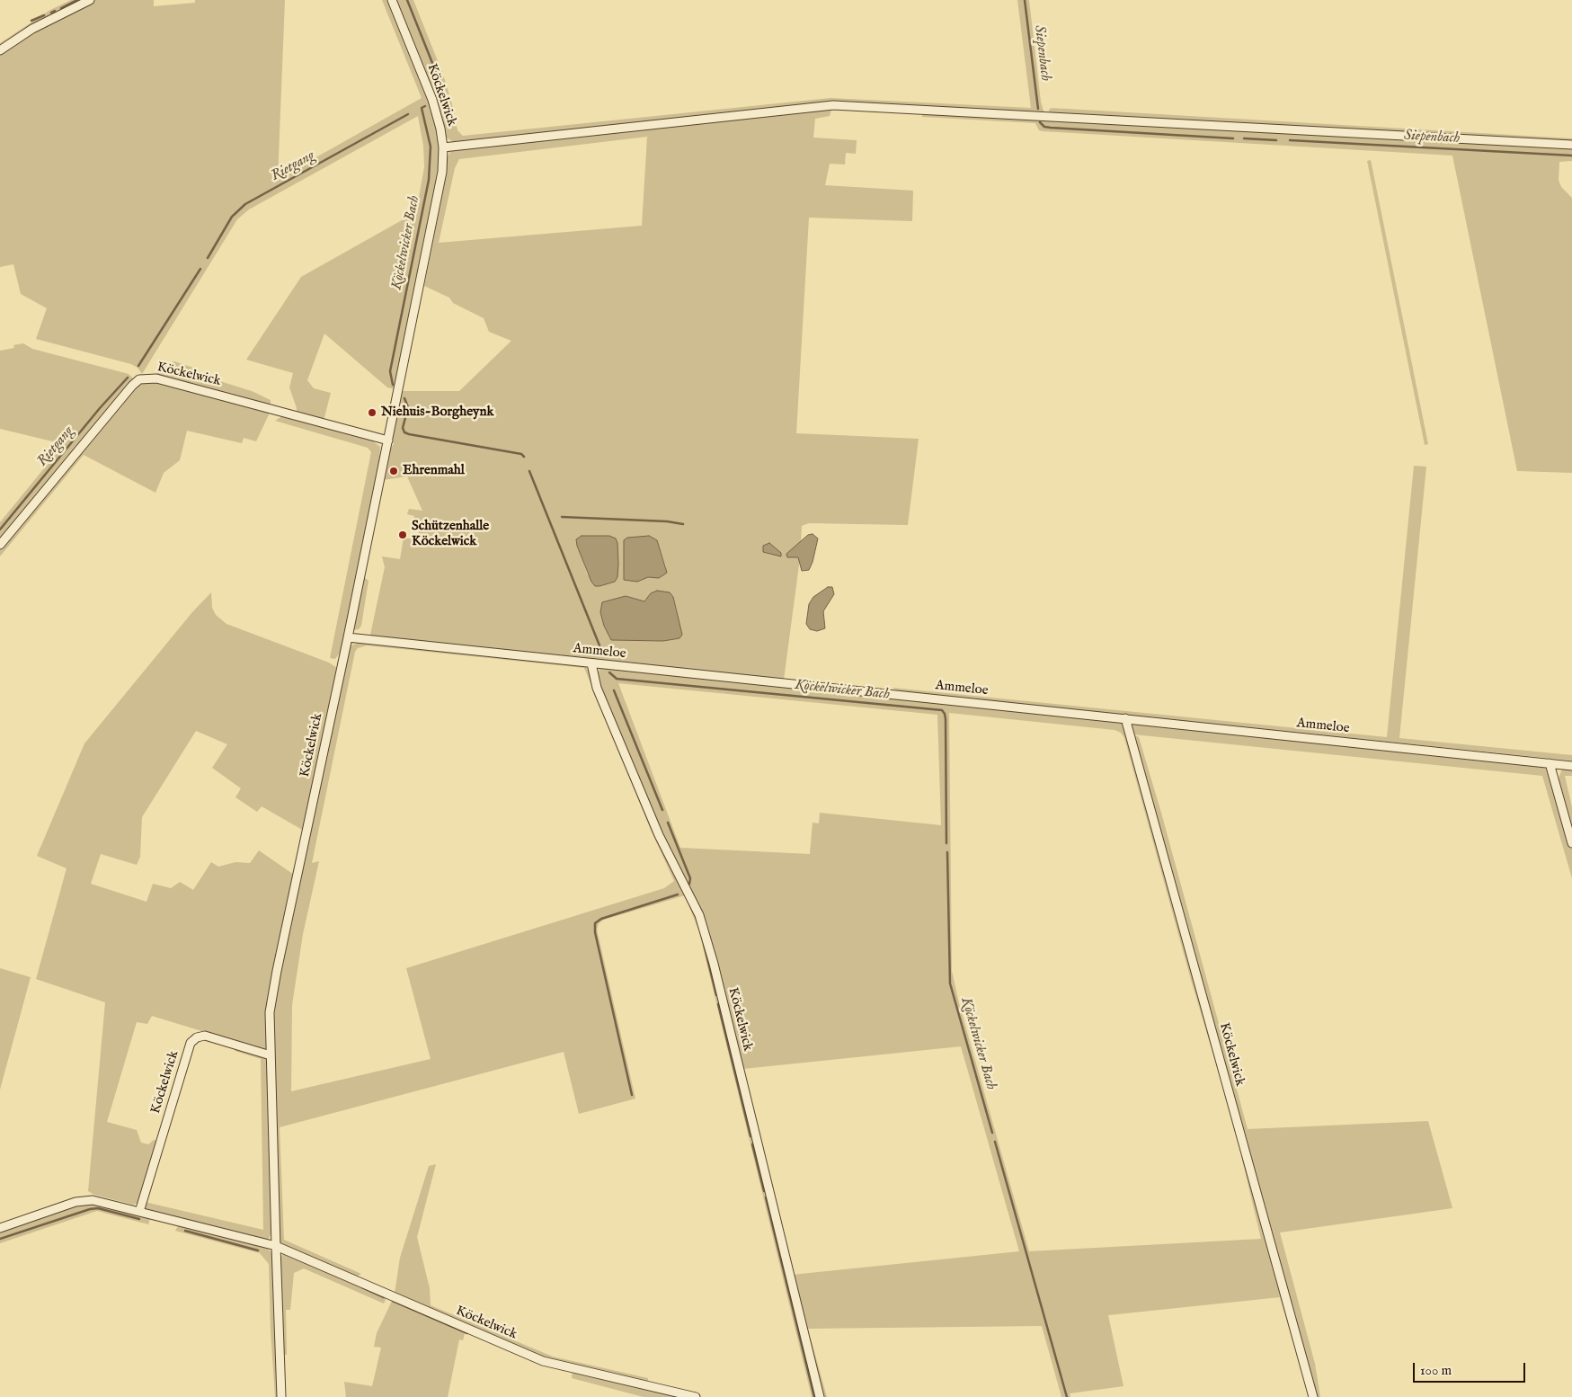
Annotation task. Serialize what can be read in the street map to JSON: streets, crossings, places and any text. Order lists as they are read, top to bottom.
{
  "streets": {
    "street": ["Köckelwick", "Ammeloe"]
  },
  "crossings": [
    ["Köckelwick", "Ammeloe"]
  ],
  "water": ["Siepenbach", "Rietgang", "Köckelwicker Bach"],
  "places": ["Niehuis-Borgheynk", "Ehrenmahl", "Schützenhalle Köckelwick"],
  "scale_bar": "100 m"
}
